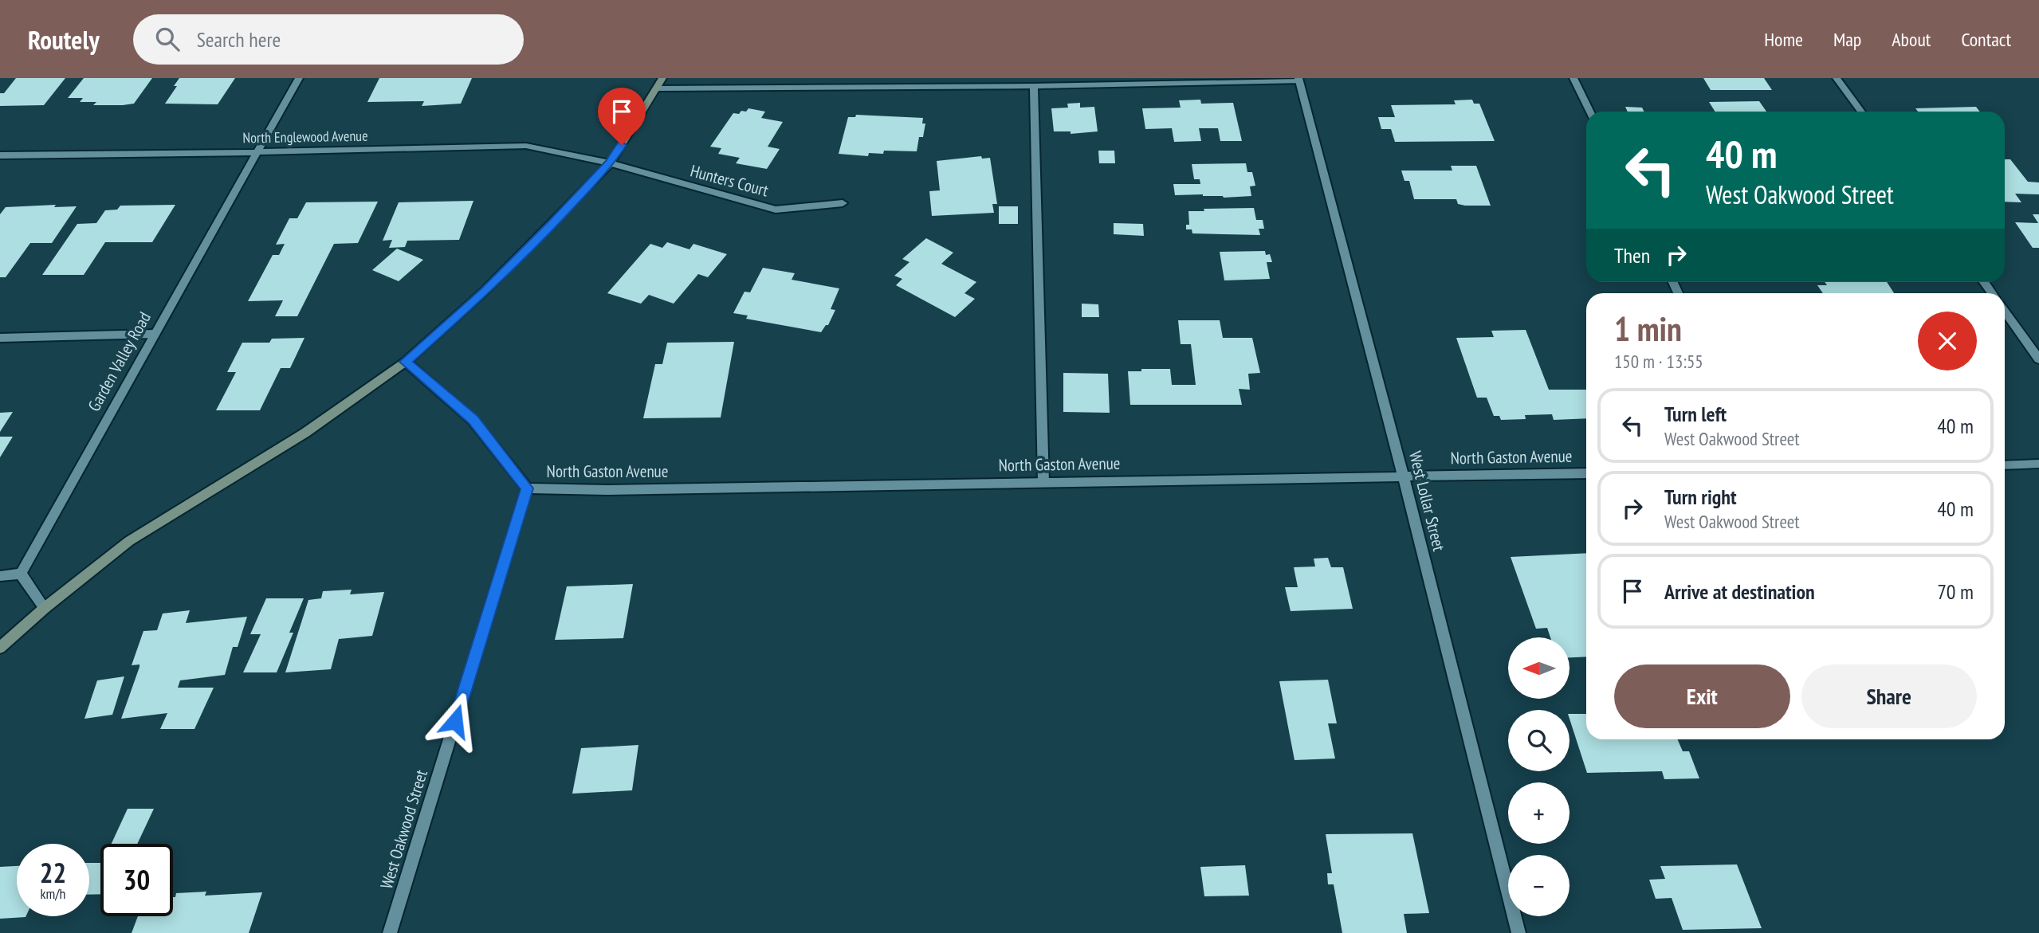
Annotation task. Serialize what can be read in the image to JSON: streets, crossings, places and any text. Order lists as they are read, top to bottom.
{
  "streets": {
    "street": [
      "North Englewood Avenue",
      "Hunters Court",
      "Garden Valley Road",
      "North Gaston Avenue",
      "West Lollar Street",
      "West Oakwood Street"
    ]
  },
  "crossings": [
    ["North Englewood Avenue", "Hunters Court"],
    ["North Englewood Avenue", "Garden Valley Road"],
    ["North Gaston Avenue", "West Lollar Street"],
    ["North Gaston Avenue", "West Oakwood Street"]
  ],
  "north": "left",
  "page": {
    "header": "Routely",
    "search": "Search here",
    "nav": [
      "Home",
      "Map",
      "About",
      "Contact"
    ],
    "turn": ["40 m", "West Oakwood Street"],
    "then": "Then",
    "heading": ["1 min", "150 m · 13:55"],
    "list": [
      {
        "name": "Turn left",
        "note": "West Oakwood Street",
        "value": "40 m"
      },
      {
        "name": "Turn right",
        "note": "West Oakwood Street",
        "value": "40 m"
      },
      {
        "name": "Arrive at destination",
        "value": "70 m"
      }
    ],
    "map_buttons": ["+", "−"],
    "buttons": ["Exit", "Share"],
    "speed": "22 km/h",
    "limit": "30"
  }
}
